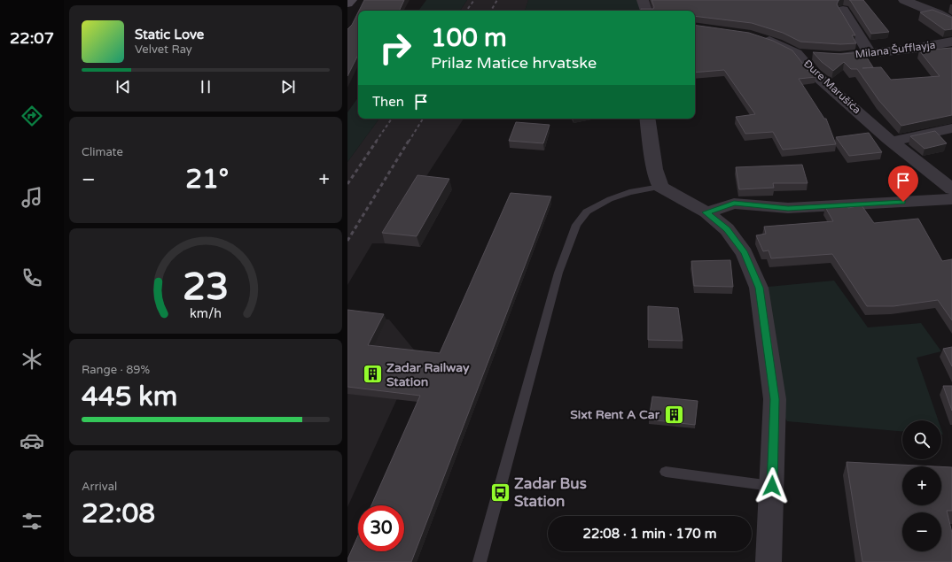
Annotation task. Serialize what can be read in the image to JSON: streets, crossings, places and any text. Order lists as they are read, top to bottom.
{
  "streets": {
    "street": ["Milana Šufflayja", "Đure Marušića"]
  },
  "crossings": [
    ["Milana Šufflayja", "Đure Marušića"]
  ],
  "places": {
    "building": ["Zadar Railway Station", "Sixt Rent A Car"],
    "bus stop": ["Zadar Bus Station"]
  },
  "page": {
    "tabs": "22:07",
    "turn": ["100 m", "Prilaz Matice hrvatske"],
    "song": ["Static Love", "Velvet Ray"],
    "then": "Then",
    "tile": [
      "Climate",
      ["Range · 89%", "445 km"],
      ["Arrival", "22:08"]
    ],
    "heat": ["−", "21°", "+"],
    "map_buttons": ["+", "−"],
    "limit": "30",
    "trip": "22:08 · 1 min · 170 m",
    "gauge": ["23", "km/h"]
  }
}
